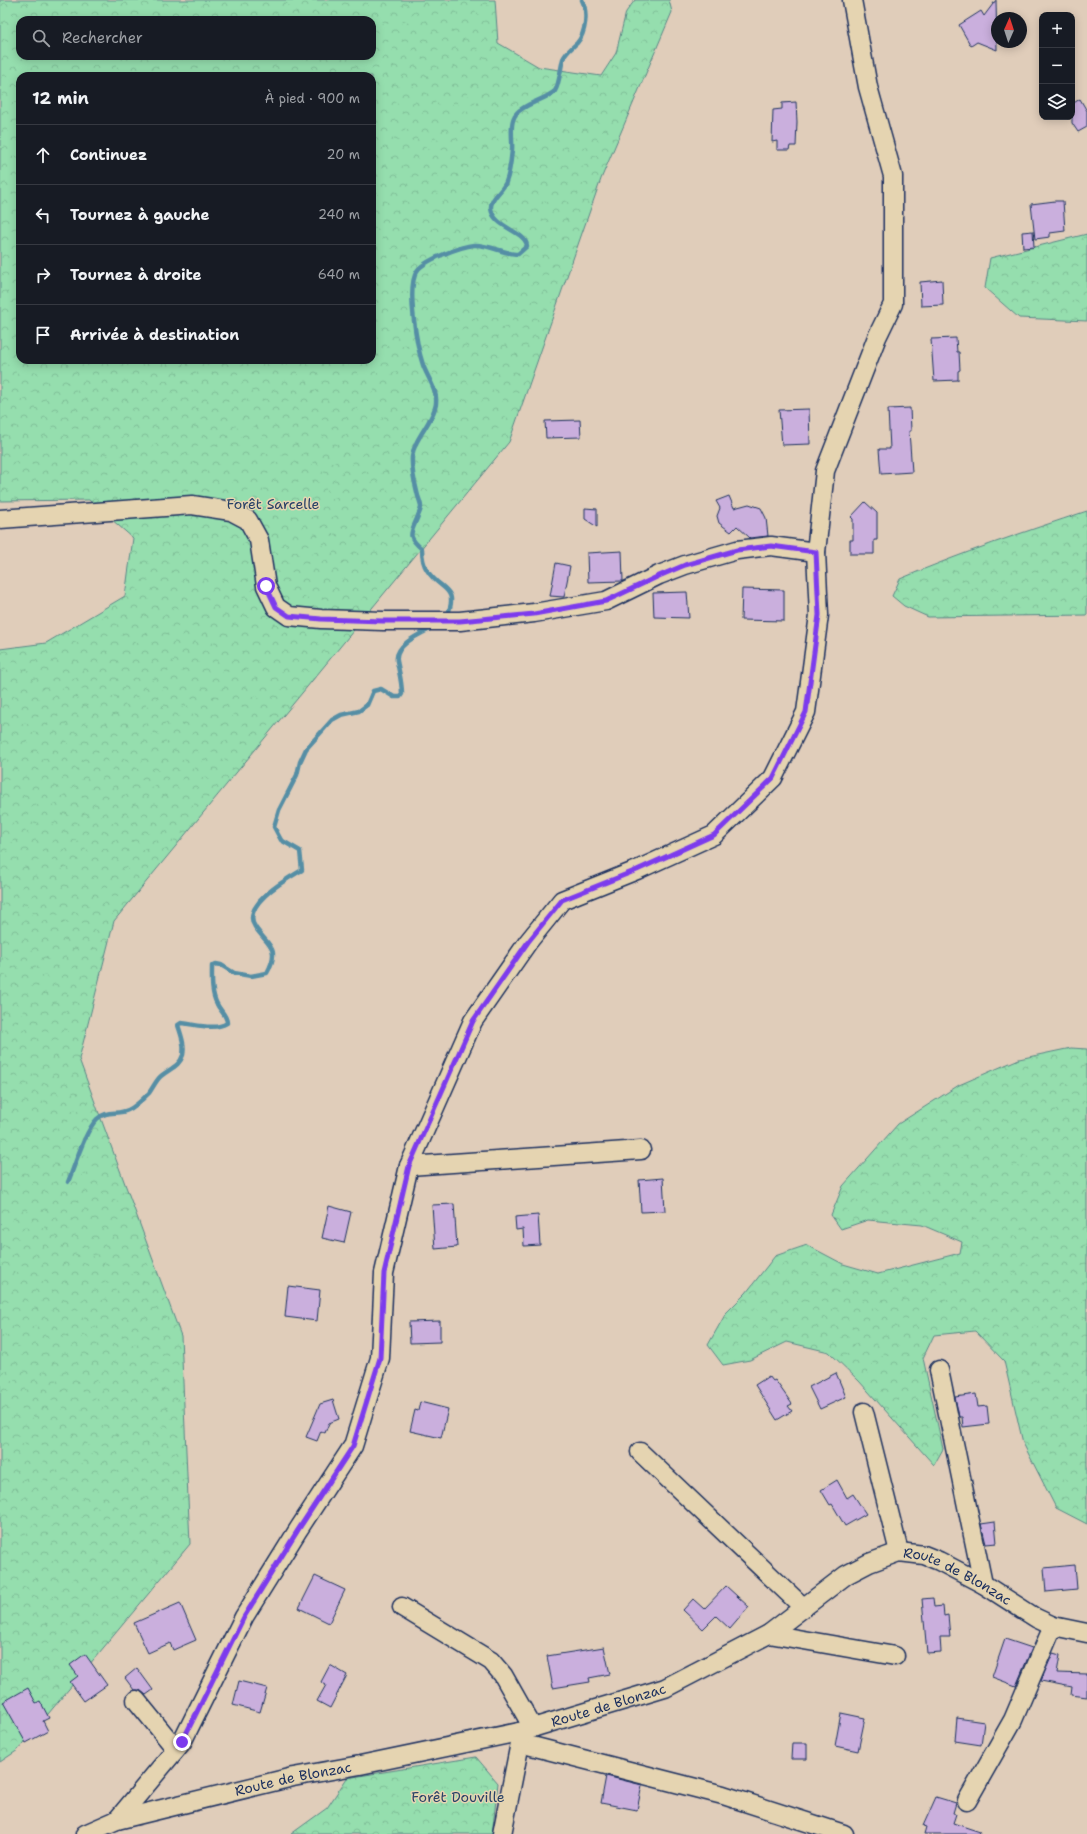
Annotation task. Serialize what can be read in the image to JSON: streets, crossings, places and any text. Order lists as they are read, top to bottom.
{
  "streets": {
    "street": ["Route de Blonzac"]
  },
  "parks": ["Forêt Sarcelle", "Forêt Douville"],
  "north": "top",
  "page": {
    "map_buttons": ["+", "−"],
    "search": "Rechercher",
    "heading": ["12 min", "À pied · 900 m"],
    "list": [
      ["Continuez", "20 m"],
      ["Tournez à gauche", "240 m"],
      ["Tournez à droite", "640 m"],
      "Arrivée à destination"
    ]
  }
}
